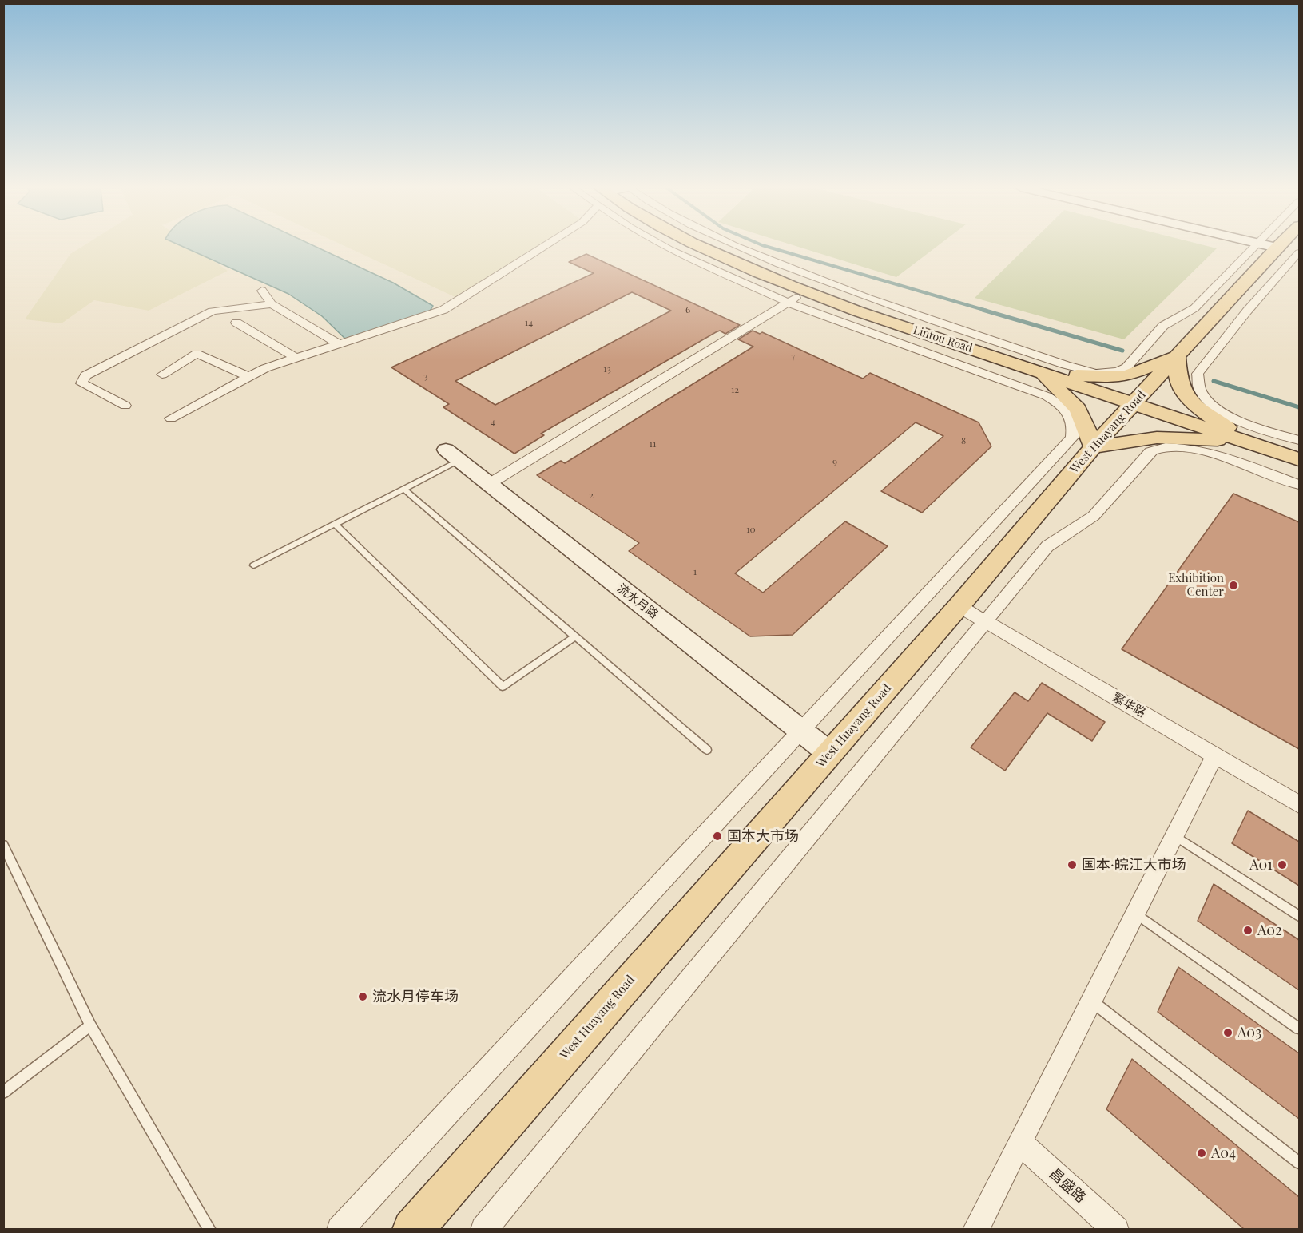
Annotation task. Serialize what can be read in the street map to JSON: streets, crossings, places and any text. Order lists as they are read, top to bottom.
{
  "streets": {
    "main road": ["Lintou Road", "West Huayang Road"],
    "street": ["流水月路", "繁华路", "昌盛路"]
  },
  "crossings": [
    ["Lintou Road", "West Huayang Road"],
    ["West Huayang Road", "流水月路"],
    ["West Huayang Road", "繁华路"]
  ],
  "places": [
    "Exhibition Center",
    "国本大市场",
    "国本·皖江大市场",
    "A01",
    "A02",
    "流水月停车场",
    "A03",
    "A04"
  ],
  "house_numbers": [
    "6",
    "14",
    "7",
    "13",
    "3",
    "12",
    "4",
    "8",
    "11",
    "9",
    "2",
    "10",
    "1"
  ]
}
